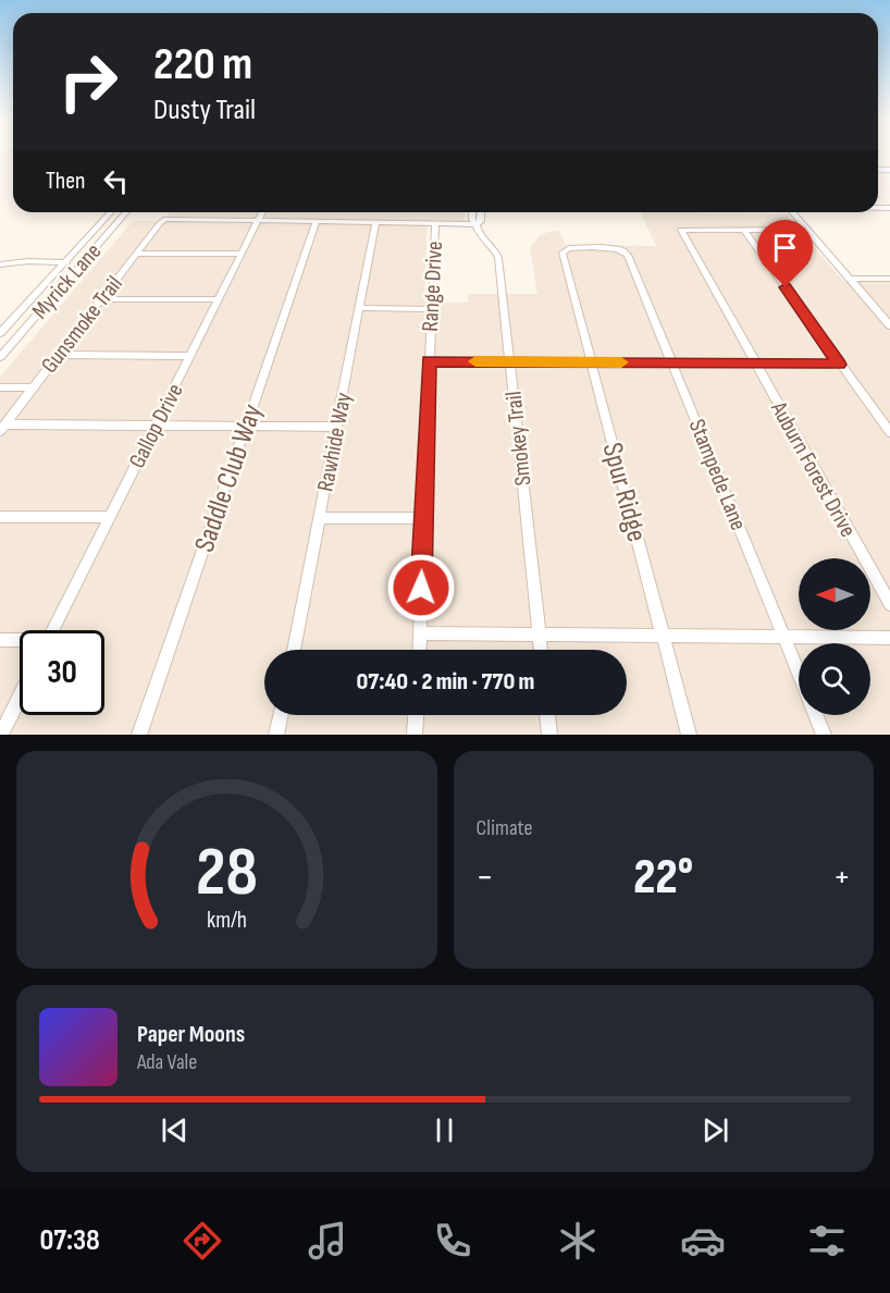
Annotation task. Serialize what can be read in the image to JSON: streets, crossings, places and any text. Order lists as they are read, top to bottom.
{
  "streets": {
    "street": [
      "Myrick Lane",
      "Range Drive",
      "Gunsmoke Trail",
      "Gallop Drive",
      "Smokey Trail",
      "Rawhide Way",
      "Auburn Forest Drive",
      "Stampede Lane",
      "Saddle Club Way",
      "Spur Ridge"
    ]
  },
  "crossings": [
    ["Gunsmoke Trail", "Gallop Drive"],
    ["Stampede Lane", "Spur Ridge"]
  ],
  "north": "left",
  "page": {
    "turn": ["220 m", "Dusty Trail"],
    "then": "Then",
    "limit": "30",
    "trip": "07:40 · 2 min · 770 m",
    "tile": "Climate",
    "heat": ["−", "22°", "+"],
    "song": ["Paper Moons", "Ada Vale"],
    "tabs": "07:38",
    "gauge": ["28", "km/h"]
  }
}
